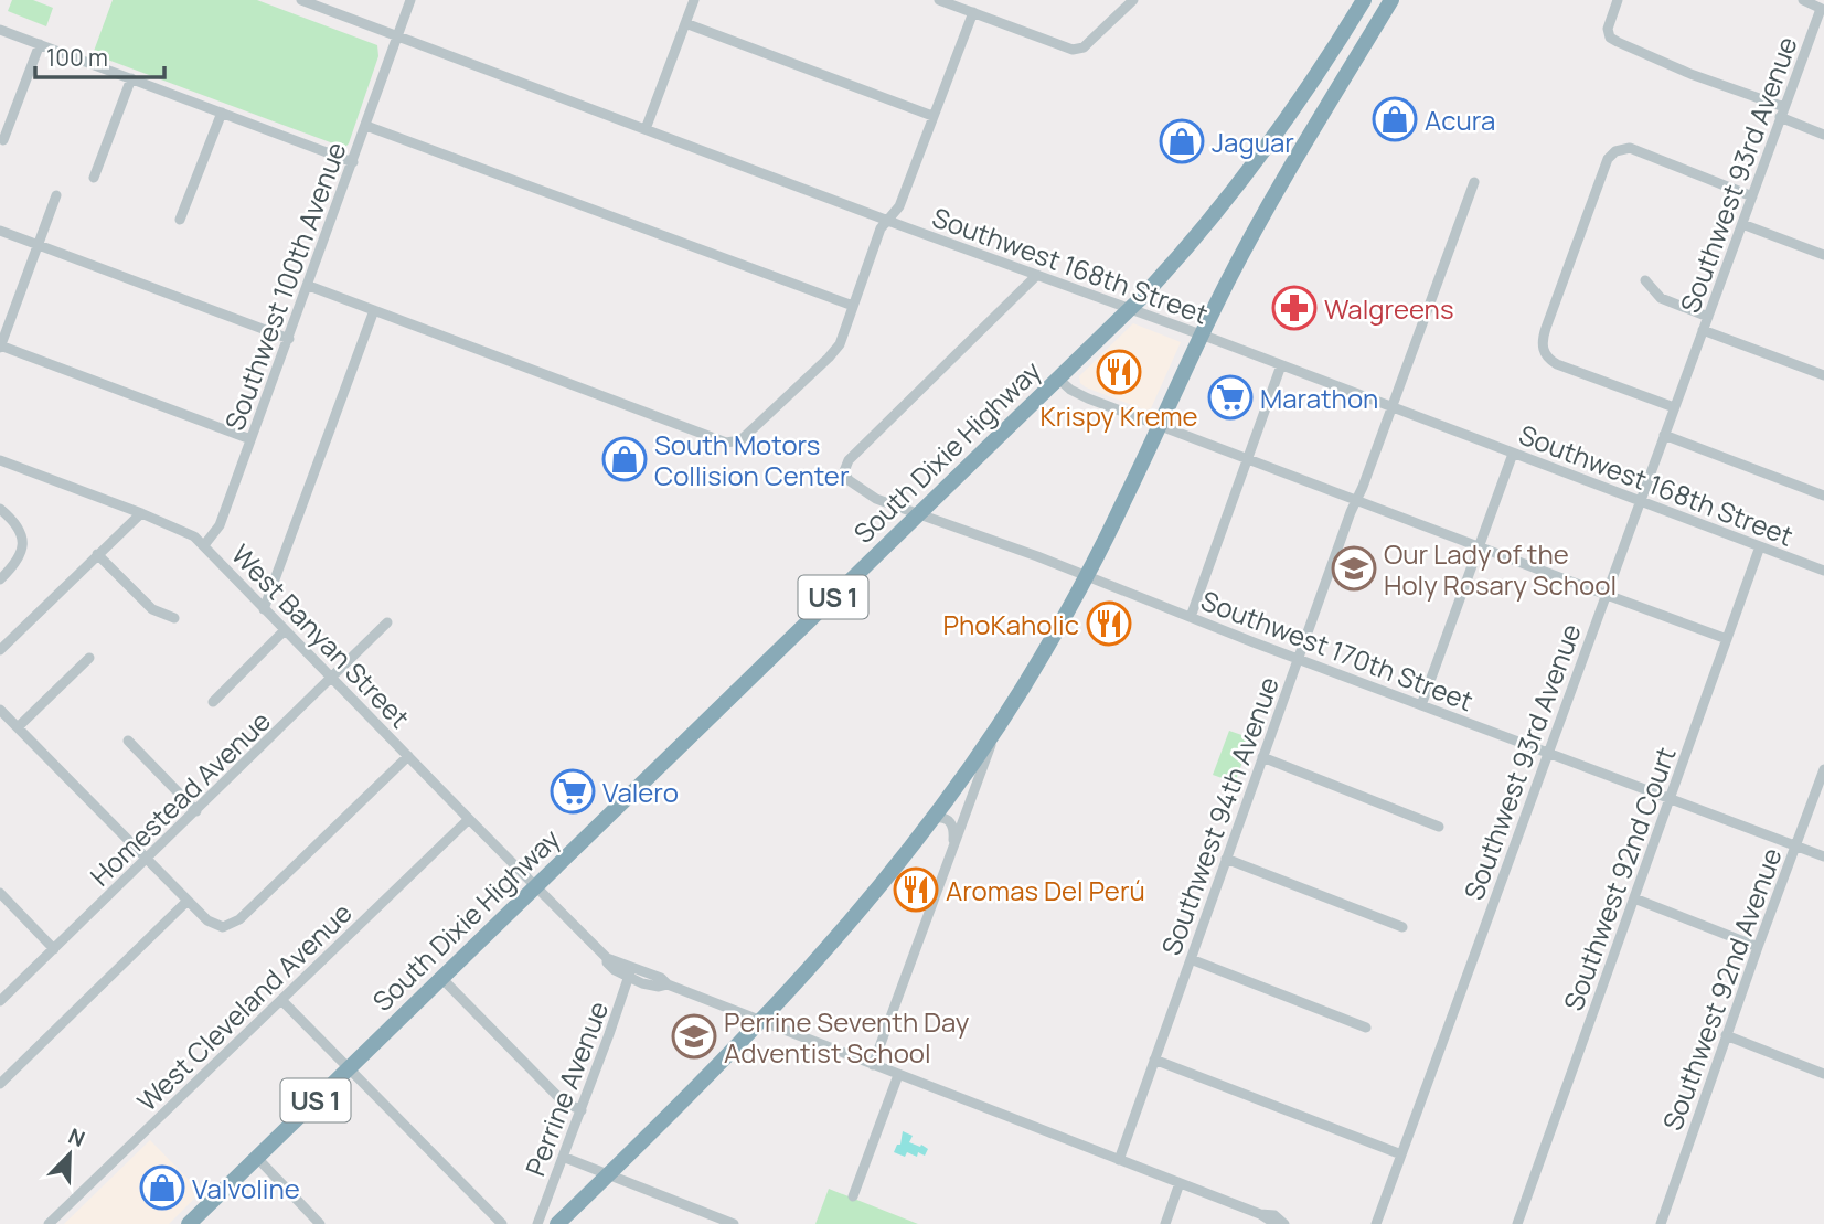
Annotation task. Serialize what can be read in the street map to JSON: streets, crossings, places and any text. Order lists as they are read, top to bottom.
{
  "streets": {
    "highway": ["South Dixie Highway", "US 1"],
    "street": [
      "Southwest 93rd Avenue",
      "Southwest 168th Street",
      "Southwest 100th Avenue",
      "West Banyan Street",
      "Southwest 170th Street",
      "Homestead Avenue",
      "Southwest 94th Avenue",
      "Southwest 92nd Court",
      "Southwest 92nd Avenue",
      "West Cleveland Avenue",
      "Perrine Avenue"
    ]
  },
  "crossings": [
    ["Southwest 93rd Avenue", "Southwest 168th Street"],
    ["Southwest 93rd Avenue", "Southwest 170th Street"],
    ["Southwest 168th Street", "Southwest 100th Avenue"],
    ["Southwest 168th Street", "South Dixie Highway"],
    ["Southwest 168th Street", "Southwest 170th Street"],
    ["Southwest 168th Street", "Southwest 94th Avenue"],
    ["Southwest 168th Street", "Southwest 92nd Court"],
    ["Southwest 100th Avenue", "West Banyan Street"],
    ["South Dixie Highway", "West Banyan Street"],
    ["South Dixie Highway", "Southwest 170th Street"],
    ["West Banyan Street", "Homestead Avenue"],
    ["West Banyan Street", "West Cleveland Avenue"],
    ["West Banyan Street", "Perrine Avenue"],
    ["Southwest 170th Street", "Southwest 94th Avenue"],
    ["Southwest 170th Street", "Southwest 92nd Court"],
    ["Southwest 170th Street", "Southwest 92nd Avenue"]
  ],
  "places": {
    "shop": [
      "Acura",
      "Jaguar",
      "South Motors Collision Center",
      "Valvoline"
    ],
    "pharmacy": ["Walgreens"],
    "restaurant": ["Krispy Kreme", "PhoKaholic", "Aromas Del Perú"],
    "supermarket": ["Marathon", "Valero"],
    "school or university": ["Our Lady of the Holy Rosary School", "Perrine Seventh Day Adventist School"]
  },
  "scale_bar": "100 m",
  "north": "top right"
}
